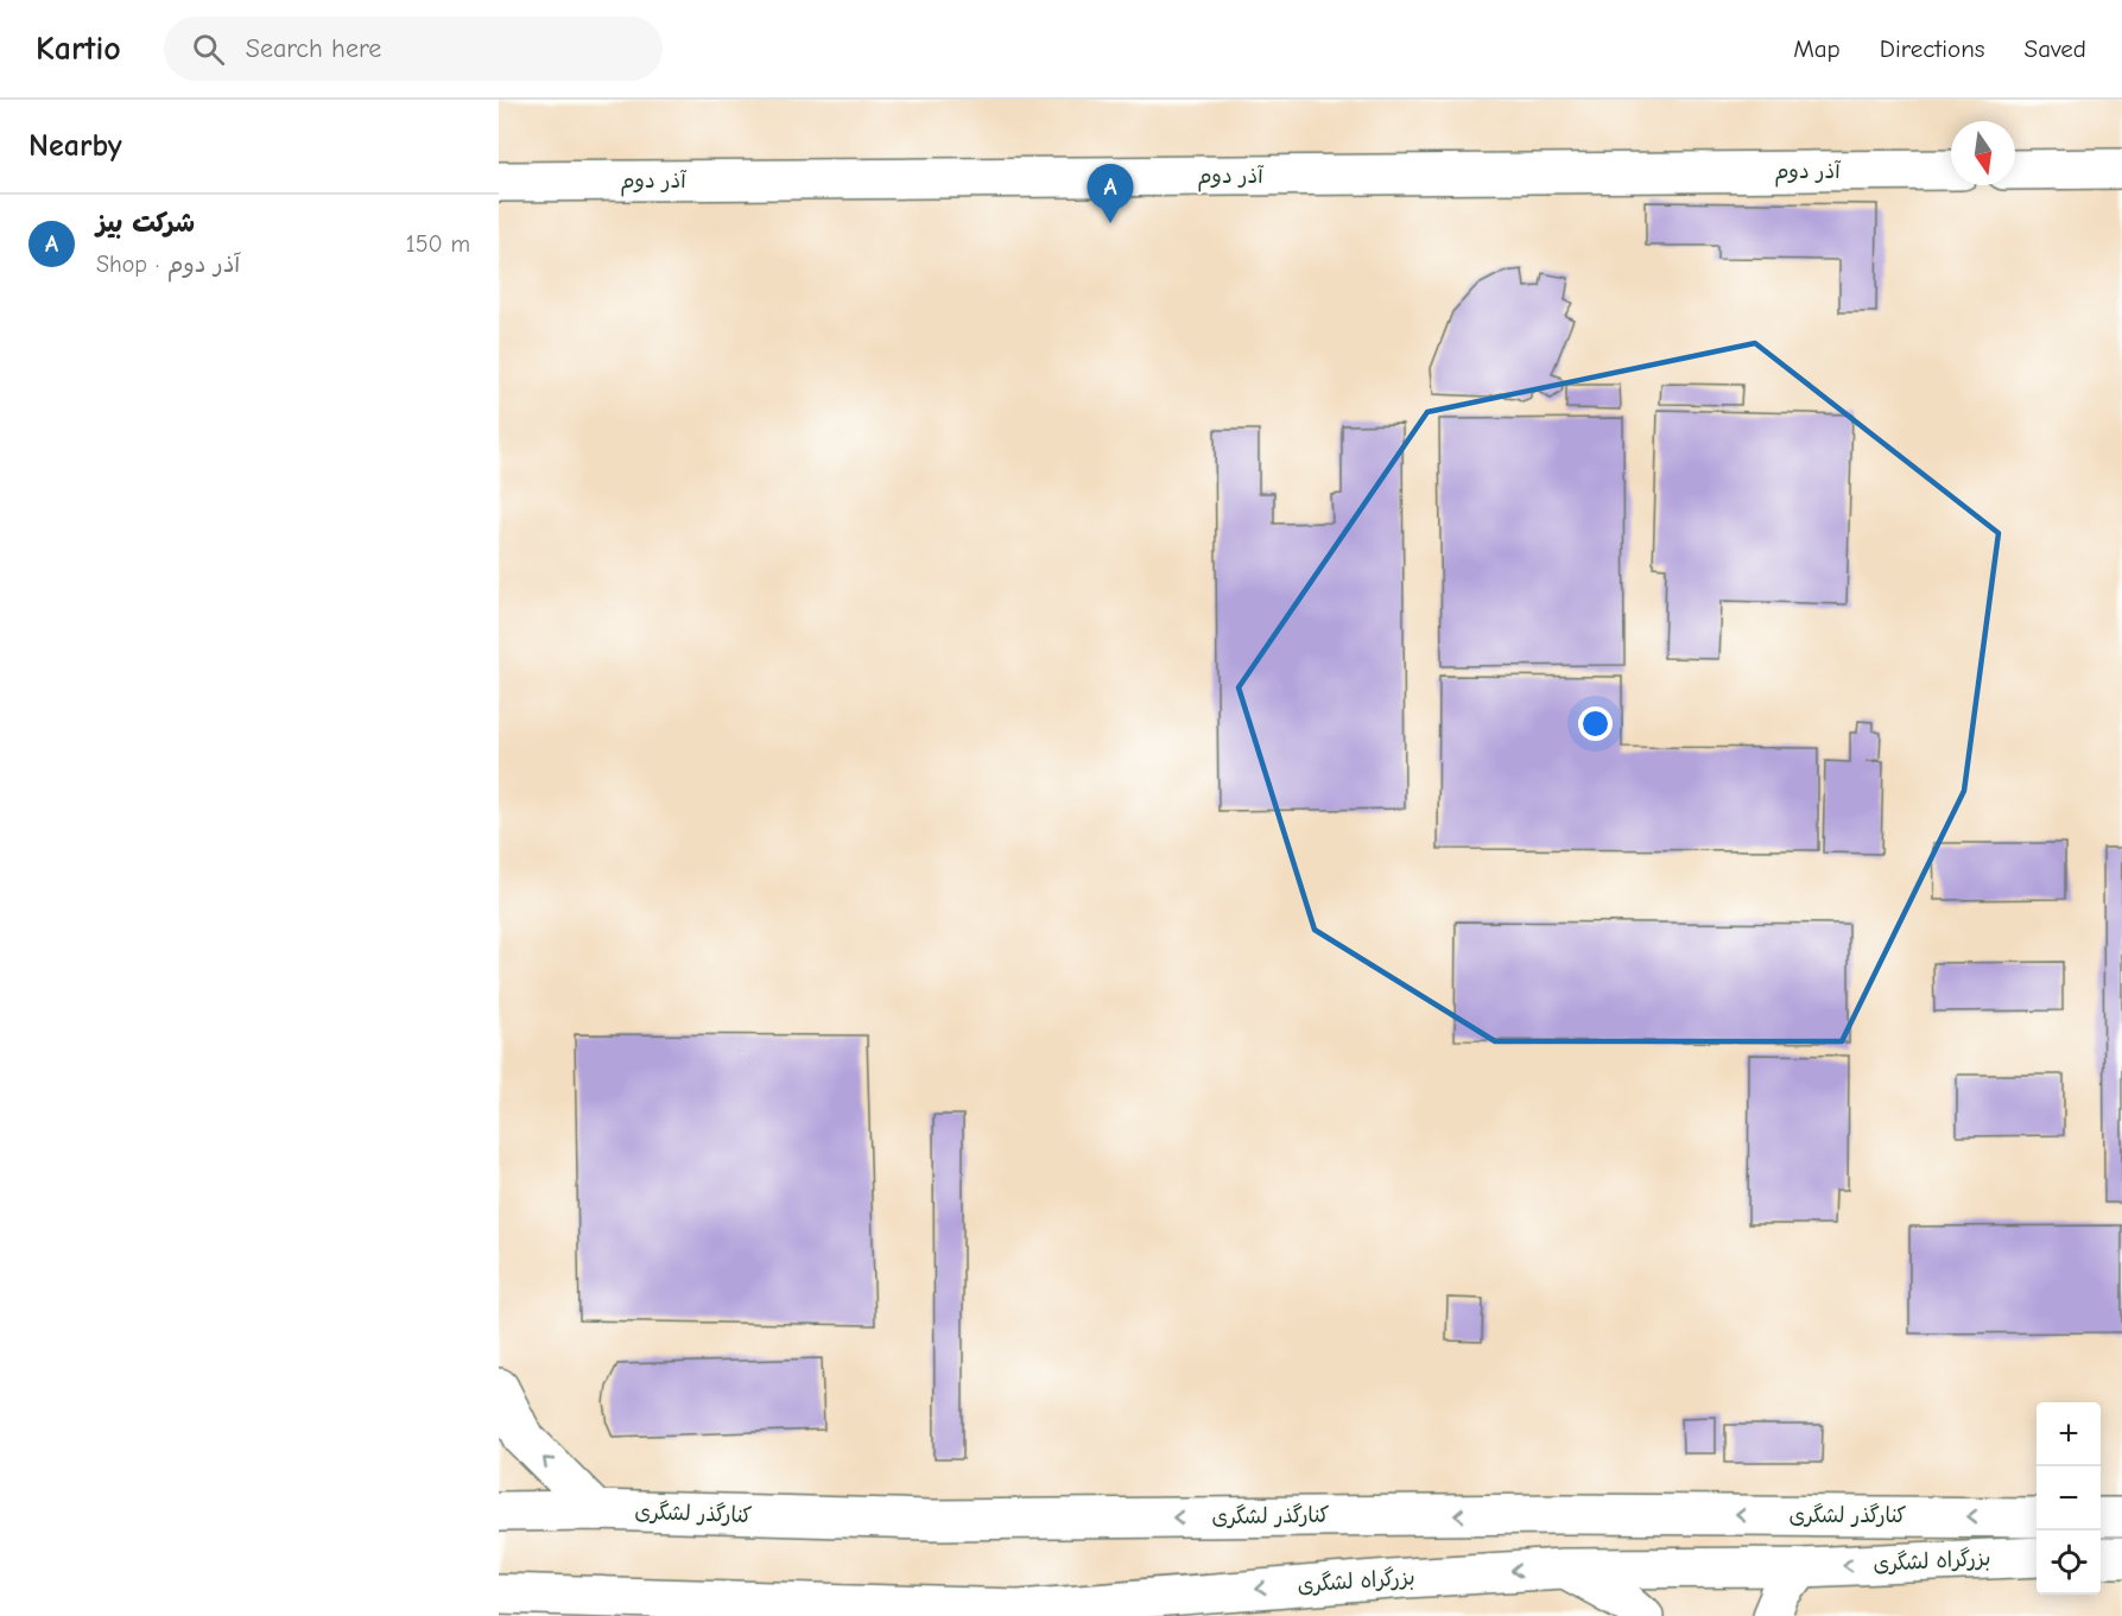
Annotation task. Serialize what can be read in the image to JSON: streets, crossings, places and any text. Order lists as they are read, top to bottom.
{
  "streets": {
    "main road": ["آذر دوم", "کنارگذر لشگری", "بزرگراه لشگری"]
  },
  "one_way": ["کنارگذر لشگری", "بزرگراه لشگری"],
  "north": "bottom",
  "page": {
    "header": "Kartio",
    "search": "Search here",
    "nav": ["Map", "Directions", "Saved"],
    "heading": "Nearby",
    "pins": "A",
    "list": [
      {
        "mark": "A",
        "name": "شرکت بیز",
        "note": "Shop · آذر دوم",
        "value": "150 m"
      }
    ],
    "map_buttons": ["+", "−"]
  }
}
